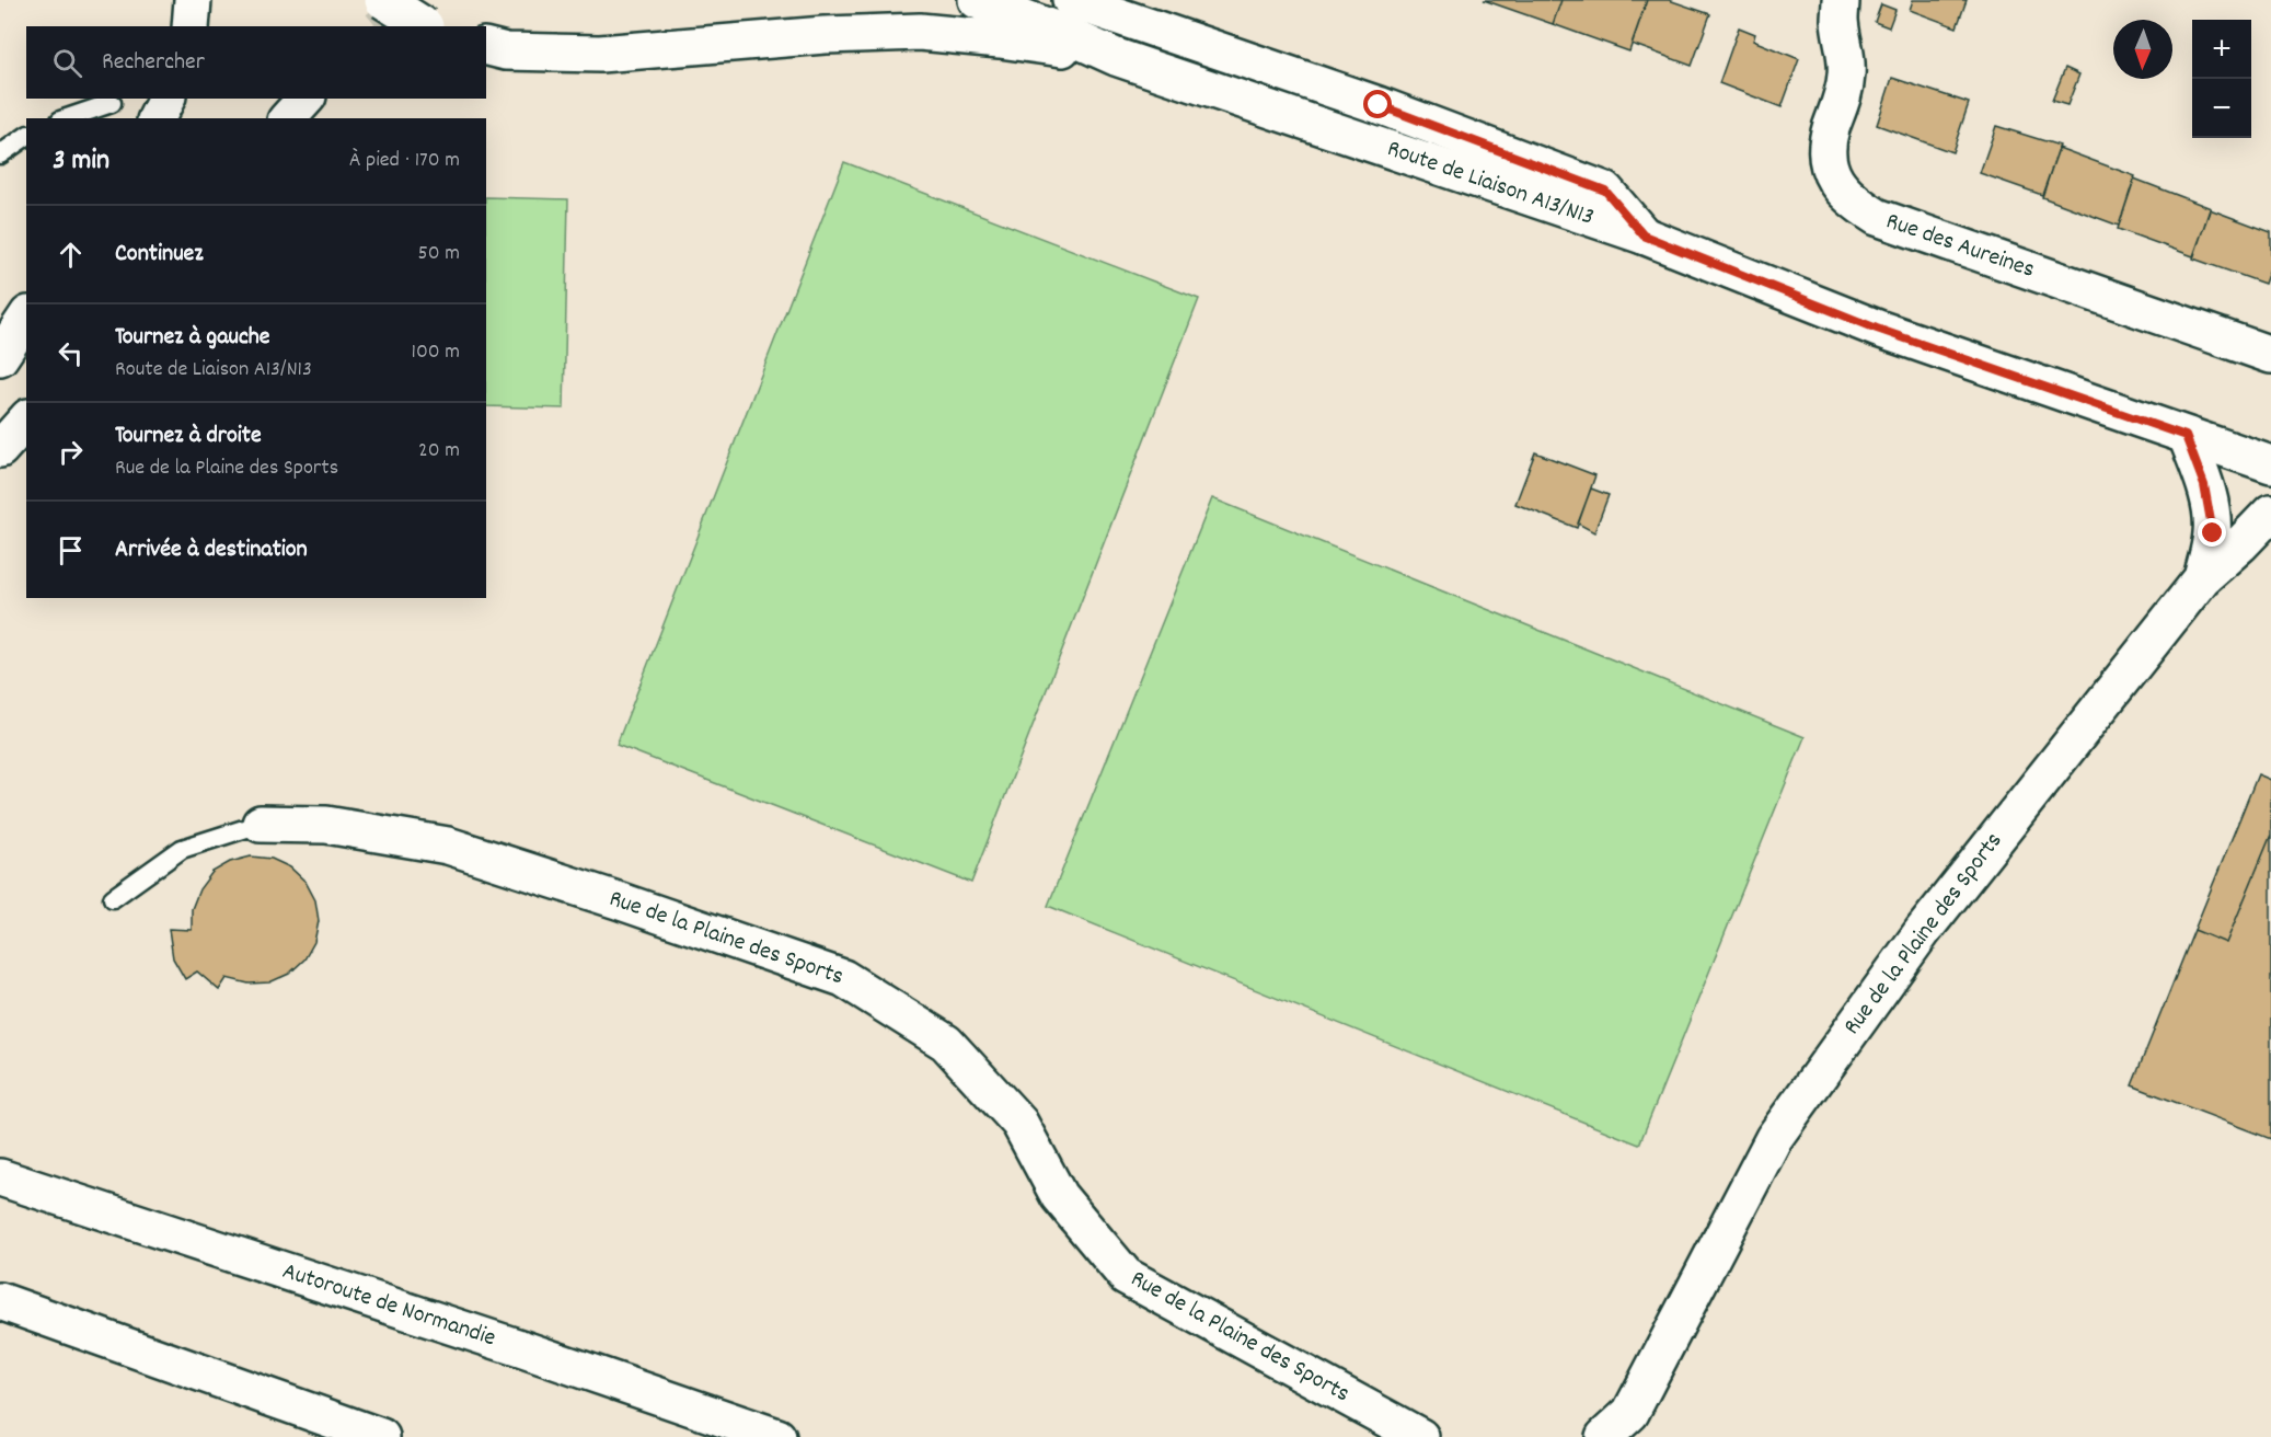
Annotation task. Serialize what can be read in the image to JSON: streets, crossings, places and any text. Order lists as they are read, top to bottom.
{
  "streets": {
    "main road": [
      "Route de Liaison A13/N13",
      "Rue des Aureines",
      "Rue de la Plaine des Sports",
      "Autoroute de Normandie"
    ]
  },
  "crossings": [
    ["Route de Liaison A13/N13", "Rue de la Plaine des Sports"]
  ],
  "north": "bottom",
  "page": {
    "map_buttons": ["+", "−"],
    "search": "Rechercher",
    "heading": ["3 min", "À pied · 170 m"],
    "list": [
      ["Continuez", "50 m"],
      ["Tournez à gauche", "Route de Liaison A13/N13", "100 m"],
      ["Tournez à droite", "Rue de la Plaine des Sports", "20 m"],
      "Arrivée à destination"
    ]
  }
}
